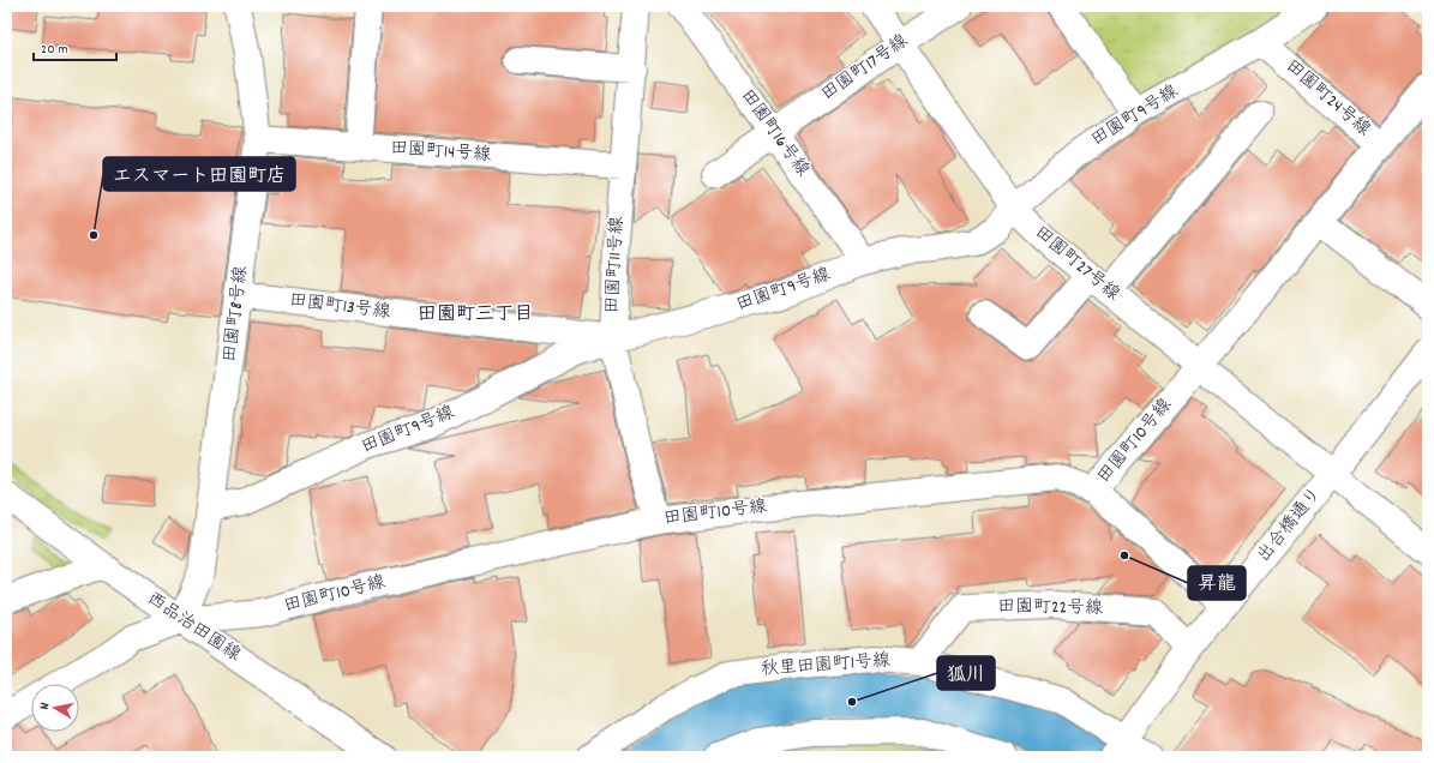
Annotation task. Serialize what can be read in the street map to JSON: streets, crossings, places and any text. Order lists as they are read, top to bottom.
{
  "streets": {
    "street": [
      "田園町17号線",
      "田園町24号線",
      "田園町9号線",
      "田園町16号線",
      "田園町14号線",
      "田園町27号線",
      "田園町11号線",
      "田園町13号線",
      "田園町8号線",
      "田園町10号線",
      "出合橋通り",
      "田園町22号線",
      "西品治田園線",
      "秋里田園町1号線"
    ]
  },
  "crossings": [
    ["田園町17号線", "田園町16号線"],
    ["田園町17号線", "田園町27号線"],
    ["田園町24号線", "田園町9号線"],
    ["田園町24号線", "田園町10号線"],
    ["田園町9号線", "田園町16号線"],
    ["田園町9号線", "田園町27号線"],
    ["田園町9号線", "田園町11号線"],
    ["田園町9号線", "田園町13号線"],
    ["田園町9号線", "田園町8号線"],
    ["田園町14号線", "田園町11号線"],
    ["田園町14号線", "田園町8号線"],
    ["田園町27号線", "田園町10号線"],
    ["田園町27号線", "出合橋通り"],
    ["田園町11号線", "田園町13号線"],
    ["田園町11号線", "田園町10号線"],
    ["田園町13号線", "田園町8号線"],
    ["田園町8号線", "田園町10号線"],
    ["田園町8号線", "西品治田園線"],
    ["田園町10号線", "西品治田園線"],
    ["出合橋通り", "田園町22号線"],
    ["出合橋通り", "秋里田園町1号線"],
    ["田園町22号線", "秋里田園町1号線"]
  ],
  "districts": ["田園町三丁目"],
  "places": ["エスマート田園町店", "昇龍", "狐川"],
  "scale_bar": "20 m",
  "north": "left"
}
